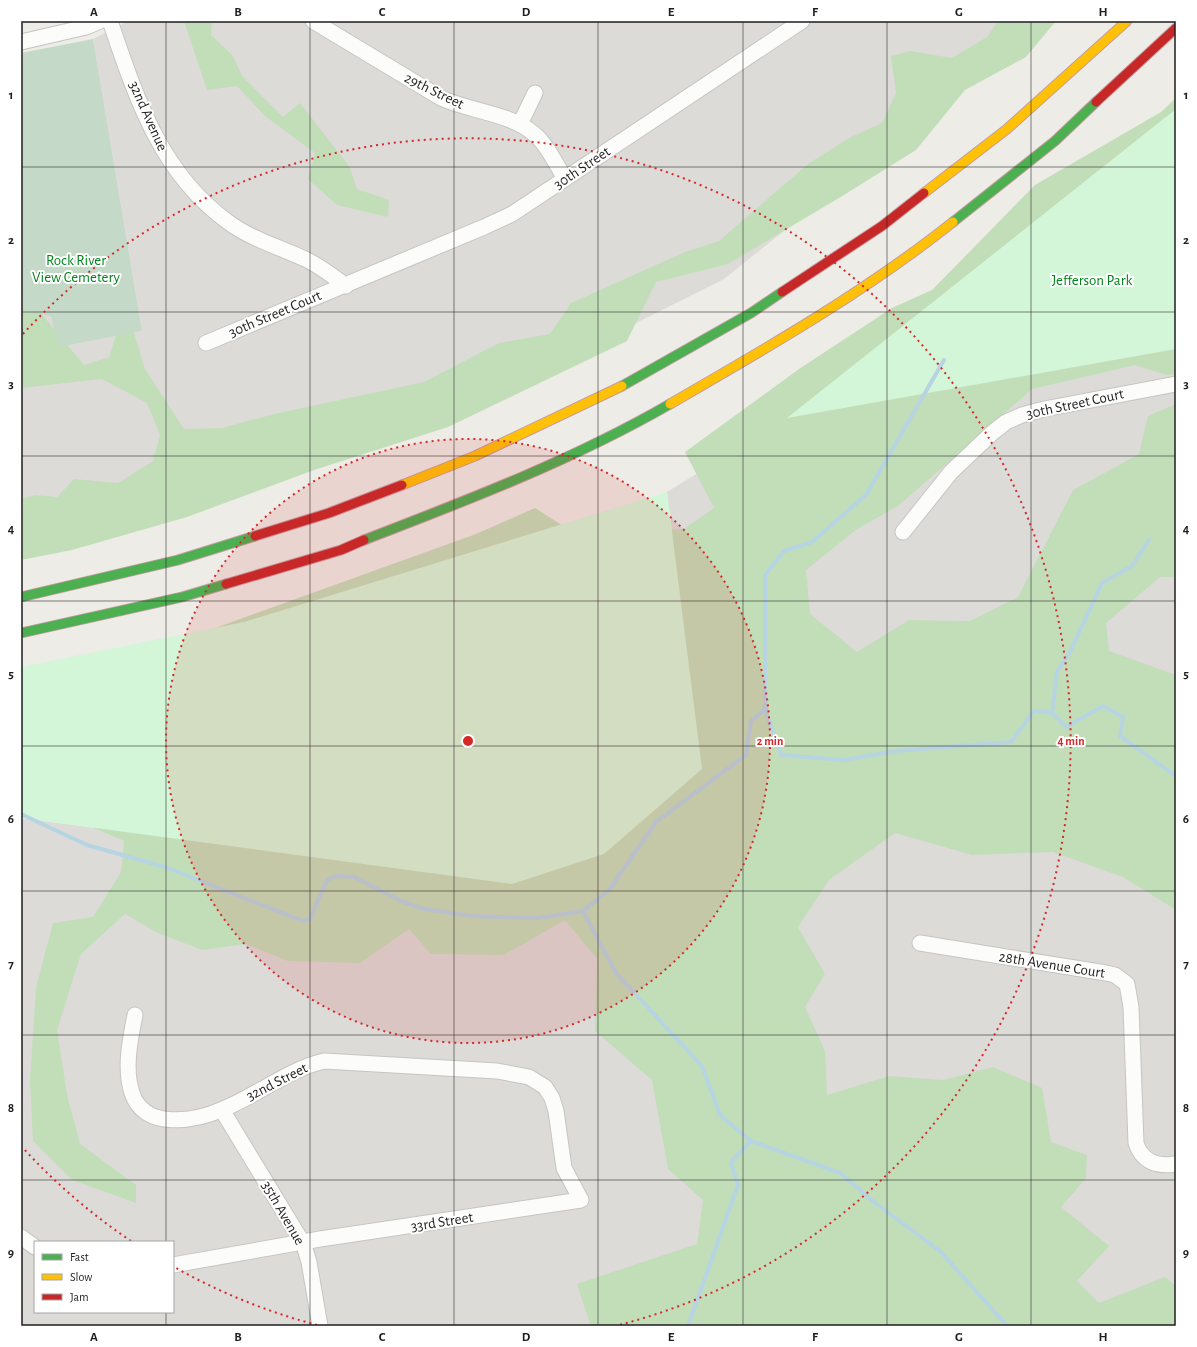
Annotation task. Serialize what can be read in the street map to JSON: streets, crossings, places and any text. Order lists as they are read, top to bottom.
{
  "streets": {
    "street": [
      "29th Street",
      "32nd Avenue",
      "30th Street",
      "30th Street Court",
      "28th Avenue Court",
      "32nd Street",
      "35th Avenue",
      "33rd Street"
    ]
  },
  "crossings": [
    ["29th Street", "30th Street"],
    ["32nd Avenue", "30th Street"],
    ["32nd Avenue", "30th Street Court"],
    ["30th Street", "30th Street Court"],
    ["32nd Street", "35th Avenue"],
    ["32nd Street", "33rd Street"],
    ["35th Avenue", "33rd Street"]
  ],
  "parks": ["Rock River View Cemetery", "Jefferson Park"],
  "legend": ["Fast", "Slow", "Jam"],
  "grid": {
    "columns": [
      "A",
      "B",
      "C",
      "D",
      "E",
      "F",
      "G",
      "H"
    ],
    "rows": [
      "1",
      "2",
      "3",
      "4",
      "5",
      "6",
      "7",
      "8",
      "9"
    ]
  },
  "rings": ["2 min", "4 min"]
}
